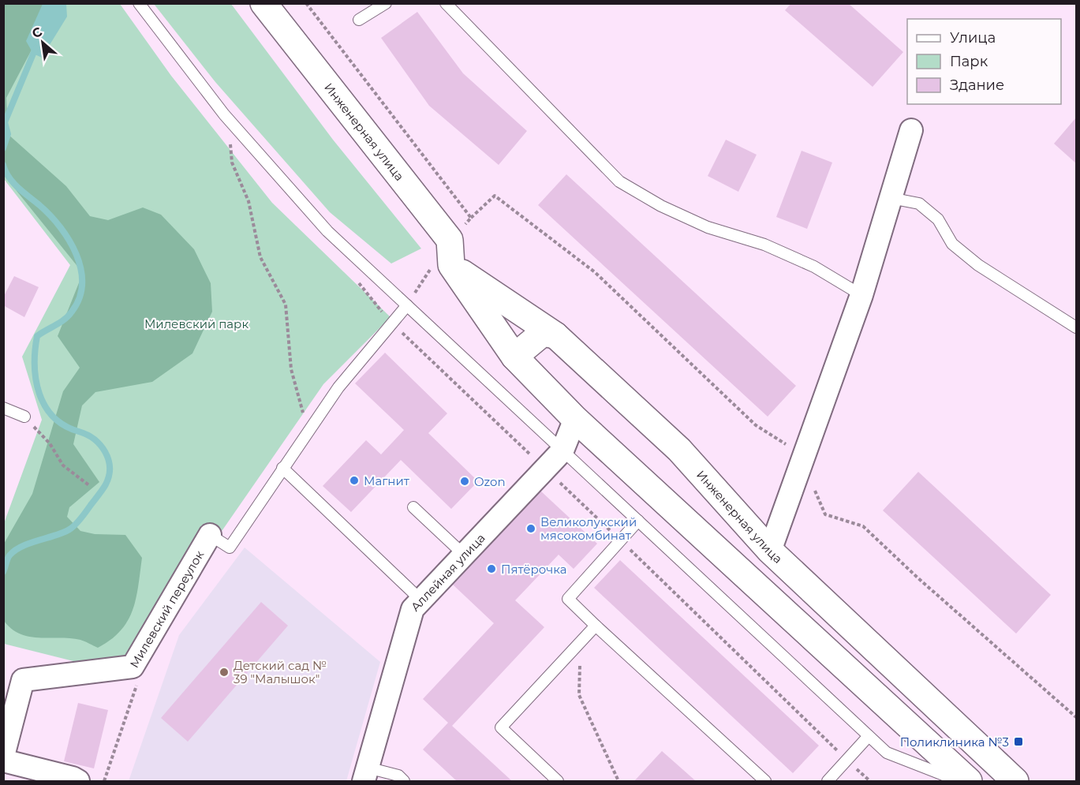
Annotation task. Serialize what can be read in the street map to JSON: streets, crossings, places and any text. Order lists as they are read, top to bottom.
{
  "streets": {
    "main road": ["Инженерная улица"],
    "street": ["Аллейная улица", "Милевский переулок"]
  },
  "parks": ["Милевский парк"],
  "places": {
    "other": [
      "Магнит",
      "Ozon",
      "Великолукский мясокомбинат",
      "Пятёрочка",
      "Детский сад № 39 \"Малышок\""
    ],
    "transit": ["Поликлиника №3"]
  },
  "legend": ["Улица", "Парк", "Здание"],
  "north": "top left"
}
